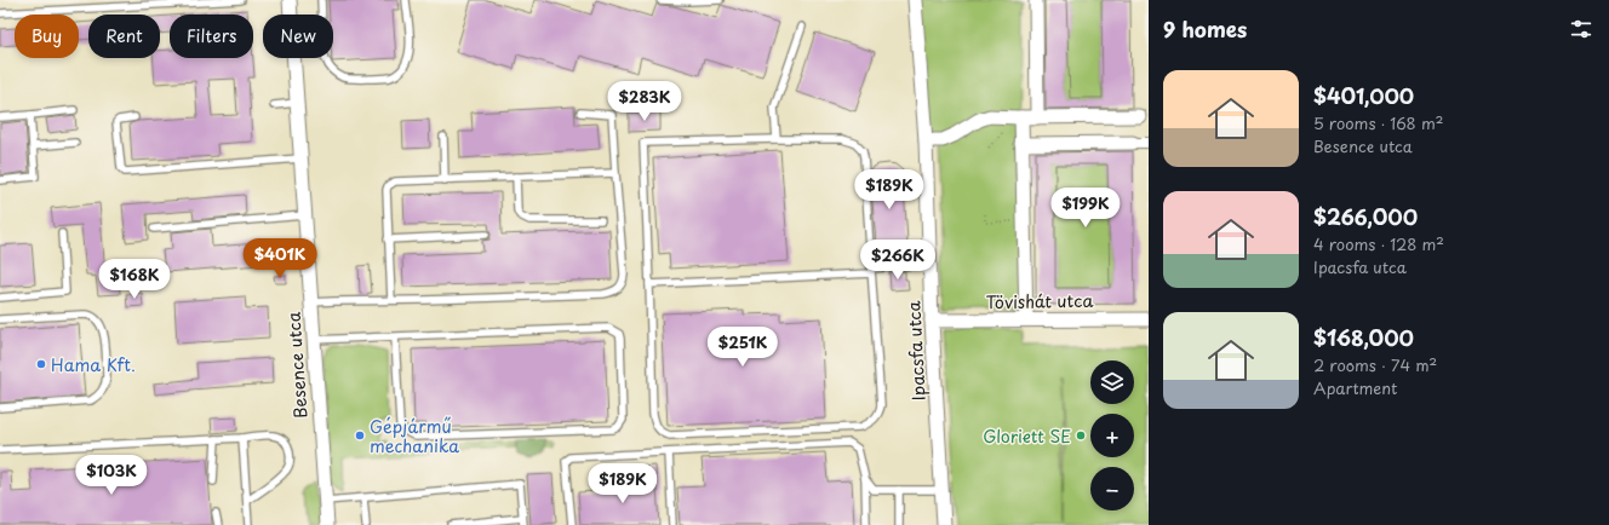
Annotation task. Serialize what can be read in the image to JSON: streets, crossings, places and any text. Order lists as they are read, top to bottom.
{
  "streets": {
    "street": ["Tövishát utca", "Ipacsfa utca", "Besence utca"]
  },
  "crossings": [
    ["Tövishát utca", "Ipacsfa utca"]
  ],
  "places": ["Hama Kft.", "Gépjármű mechanika", "Gloriett SE"],
  "page": {
    "heading": "9 homes",
    "chip": [
      "Buy",
      "Rent",
      "Filters",
      "New"
    ],
    "list": [
      {
        "name": "$401,000",
        "note": "5 rooms · 168 m² · Besence utca"
      },
      {
        "name": "$266,000",
        "note": "4 rooms · 128 m² · Ipacsfa utca"
      },
      {
        "name": "$168,000",
        "note": "2 rooms · 74 m² · Apartment"
      }
    ],
    "price": [
      "$283K",
      "$189K",
      "$199K",
      "$401K",
      "$266K",
      "$168K",
      "$251K",
      "$103K",
      "$189K"
    ],
    "map_buttons": ["+", "−"]
  }
}
